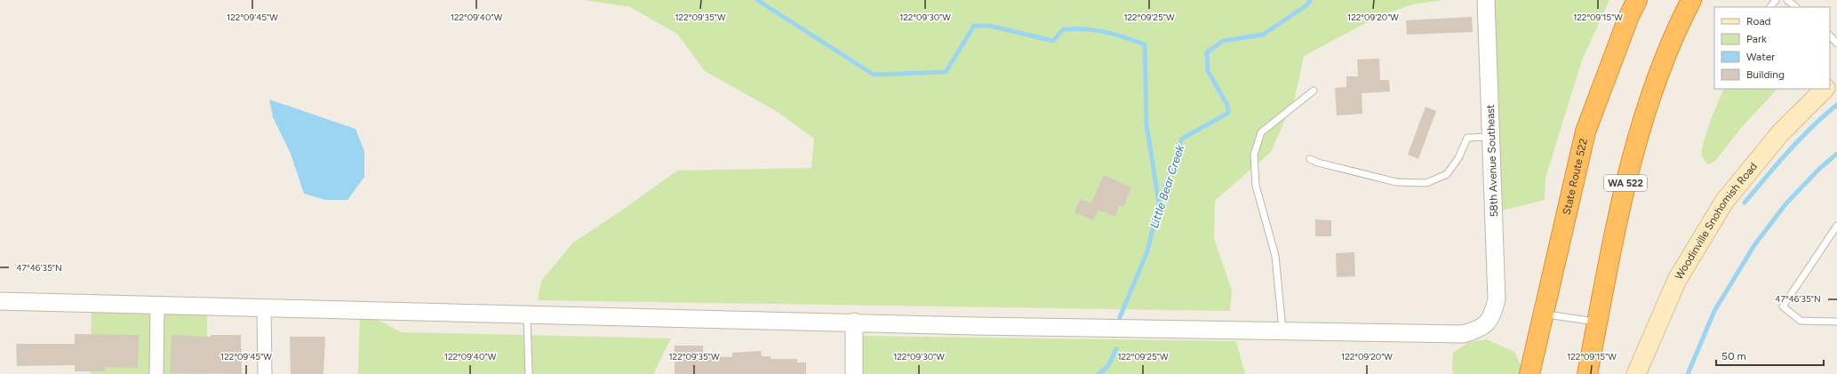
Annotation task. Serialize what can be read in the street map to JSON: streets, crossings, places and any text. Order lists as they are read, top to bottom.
{
  "streets": {
    "highway": ["State Route 522", "WA 522"],
    "main road": ["Woodinville Snohomish Road"],
    "street": ["58th Avenue Southeast"]
  },
  "water": ["Little Bear Creek"],
  "legend": [
    "Road",
    "Park",
    "Water",
    "Building"
  ],
  "scale_bar": "50 m",
  "coordinates": [
    "122°09'45\"W",
    "122°09'40\"W",
    "122°09'35\"W",
    "122°09'30\"W",
    "122°09'25\"W",
    "122°09'20\"W",
    "122°09'15\"W",
    "47°46'35\"N"
  ]
}
